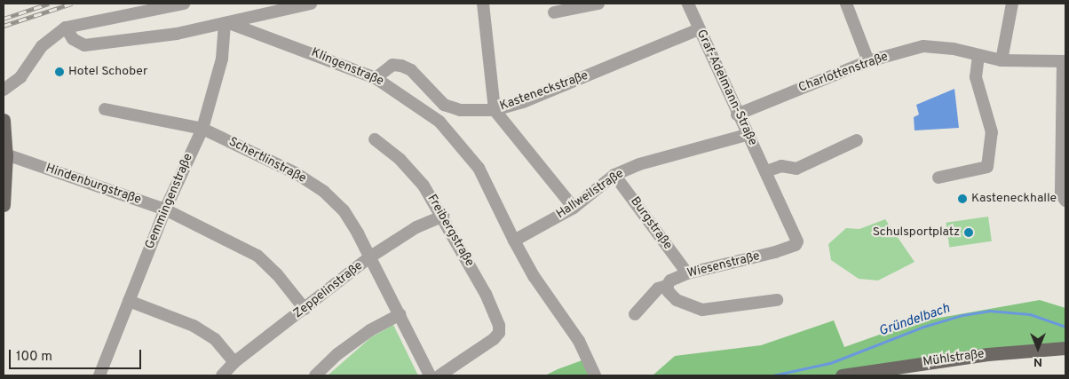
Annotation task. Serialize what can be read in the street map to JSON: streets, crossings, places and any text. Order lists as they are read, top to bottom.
{
  "streets": {
    "main road": ["Mühlstraße"],
    "street": [
      "Klingenstraße",
      "Charlottenstraße",
      "Graf-Adelmann-Straße",
      "Kasteneckstraße",
      "Schertlinstraße",
      "Hindenburgstraße",
      "Hallweilstraße",
      "Gemmingenstraße",
      "Burgstraße",
      "Freibergstraße",
      "Wiesenstraße",
      "Zeppelinstraße"
    ]
  },
  "crossings": [
    ["Klingenstraße", "Kasteneckstraße"],
    ["Klingenstraße", "Hallweilstraße"],
    ["Klingenstraße", "Gemmingenstraße"],
    ["Charlottenstraße", "Graf-Adelmann-Straße"],
    ["Graf-Adelmann-Straße", "Kasteneckstraße"],
    ["Graf-Adelmann-Straße", "Hallweilstraße"],
    ["Graf-Adelmann-Straße", "Wiesenstraße"],
    ["Schertlinstraße", "Gemmingenstraße"],
    ["Schertlinstraße", "Zeppelinstraße"],
    ["Hindenburgstraße", "Gemmingenstraße"],
    ["Hindenburgstraße", "Zeppelinstraße"],
    ["Hallweilstraße", "Burgstraße"],
    ["Burgstraße", "Wiesenstraße"],
    ["Freibergstraße", "Zeppelinstraße"]
  ],
  "water": ["Gründelbach"],
  "places": ["Hotel Schober", "Kasteneckhalle", "Schulsportplatz"],
  "scale_bar": "100 m",
  "north": "bottom"
}
